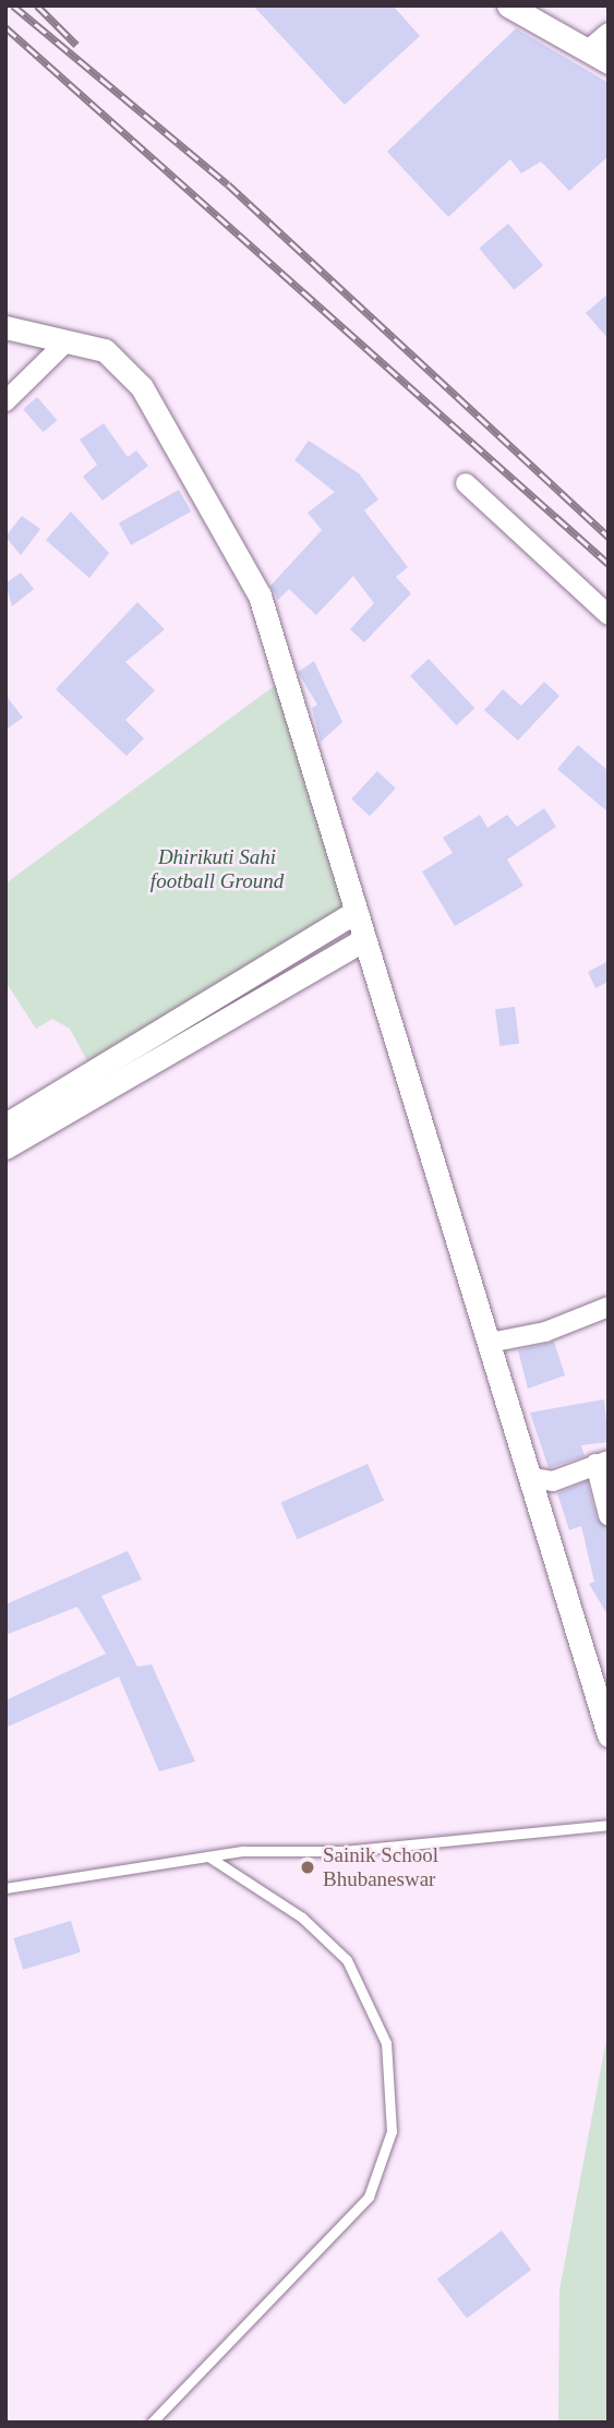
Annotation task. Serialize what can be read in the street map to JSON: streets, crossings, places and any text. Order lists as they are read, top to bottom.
{
  "parks": ["Dhirikuti Sahi football Ground"],
  "places": ["Sainik School Bhubaneswar"]
}
